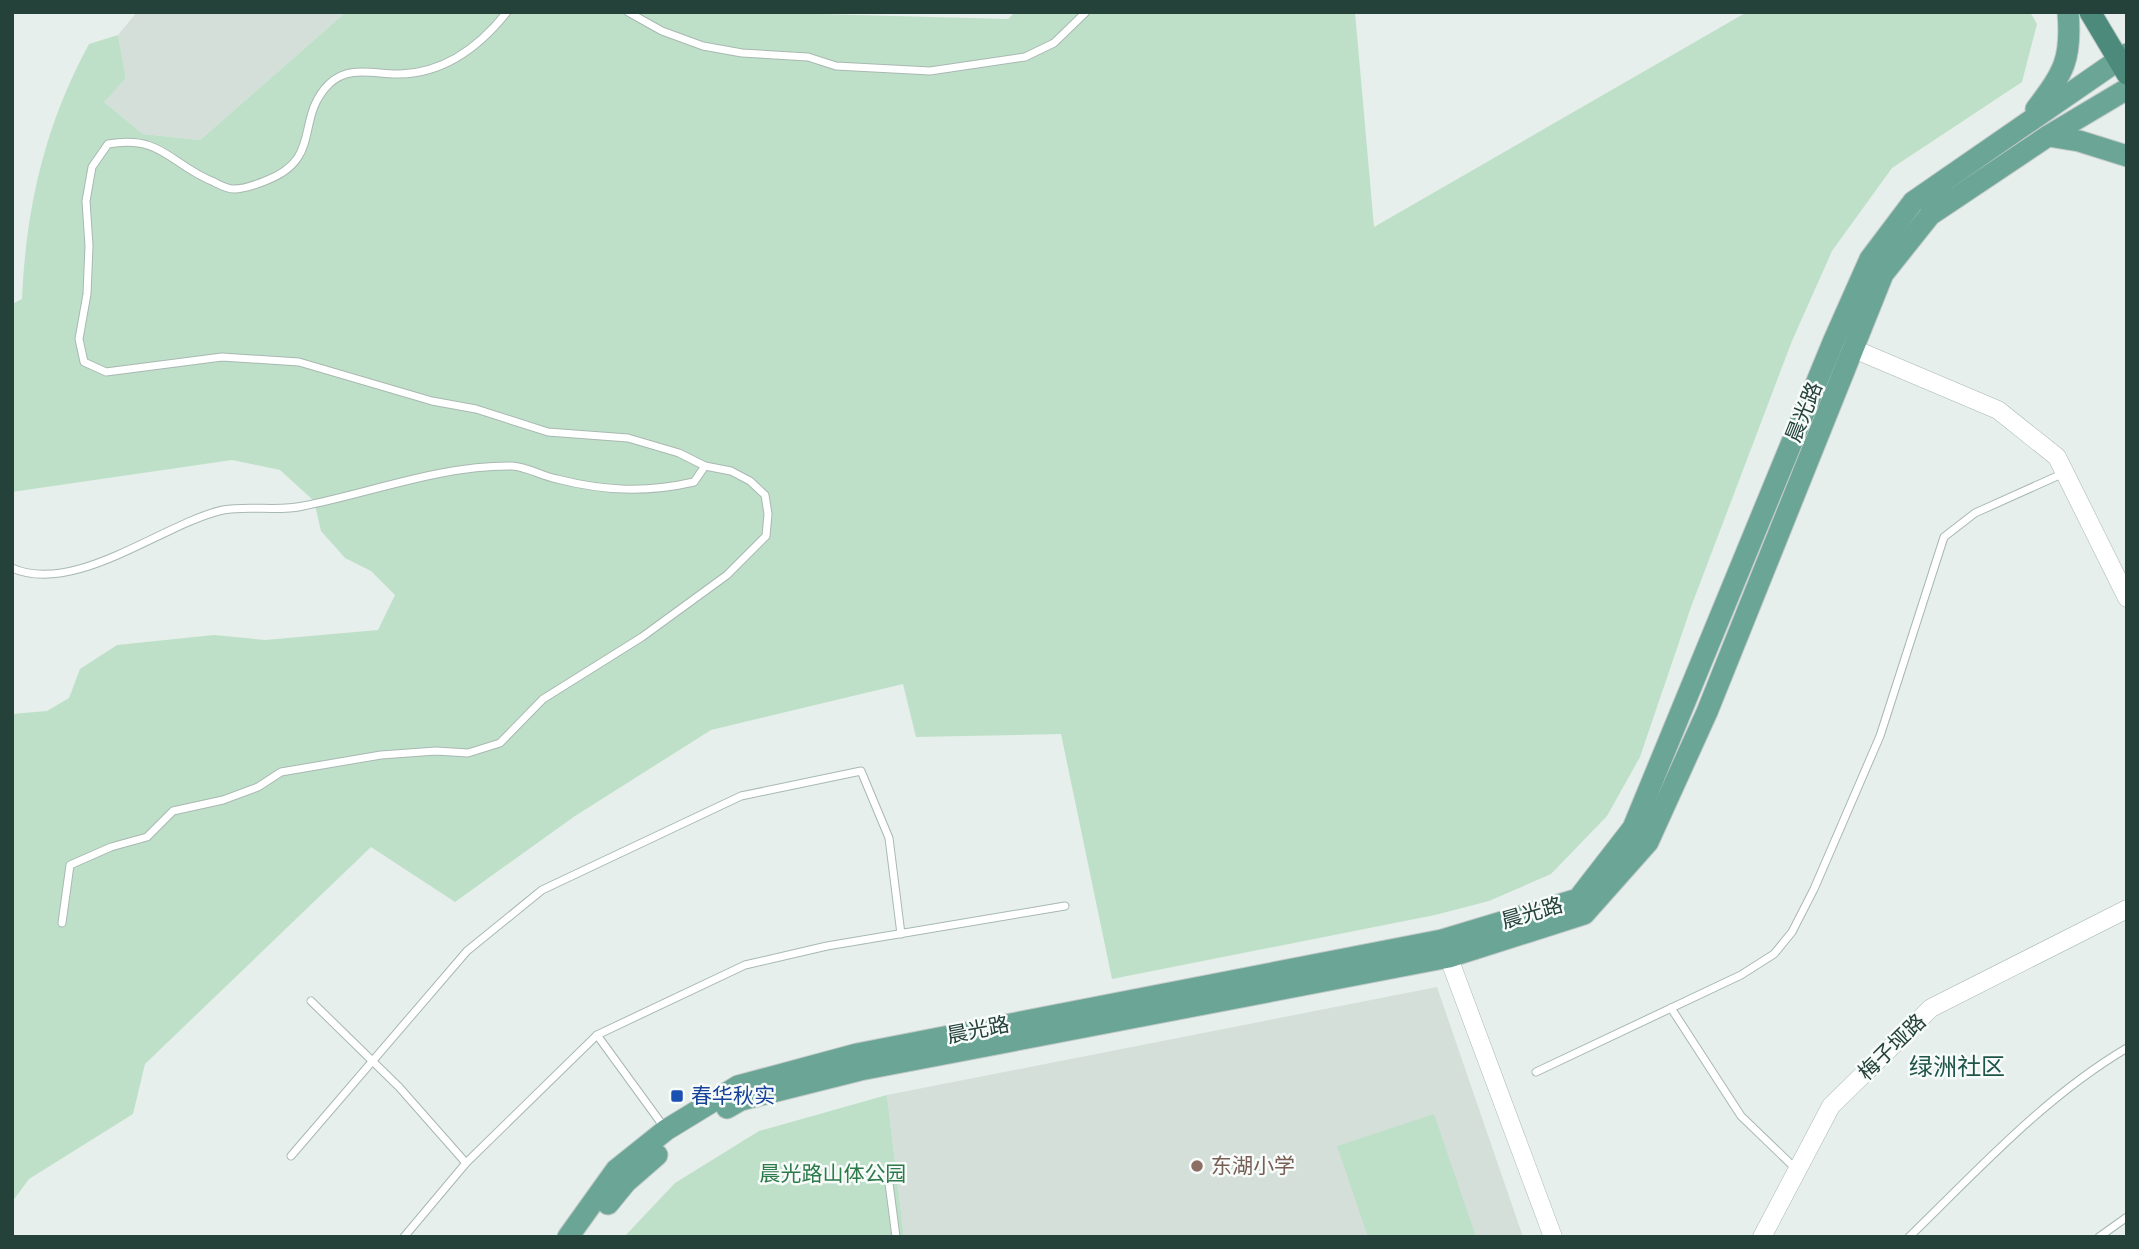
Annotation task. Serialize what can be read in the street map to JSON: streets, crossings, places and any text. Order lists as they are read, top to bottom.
{
  "streets": {
    "main road": ["晨光路"],
    "street": ["梅子垭路"]
  },
  "districts": ["绿洲社区"],
  "parks": ["晨光路山体公园"],
  "places": {
    "transit": ["春华秋实"],
    "other": ["东湖小学"]
  }
}
